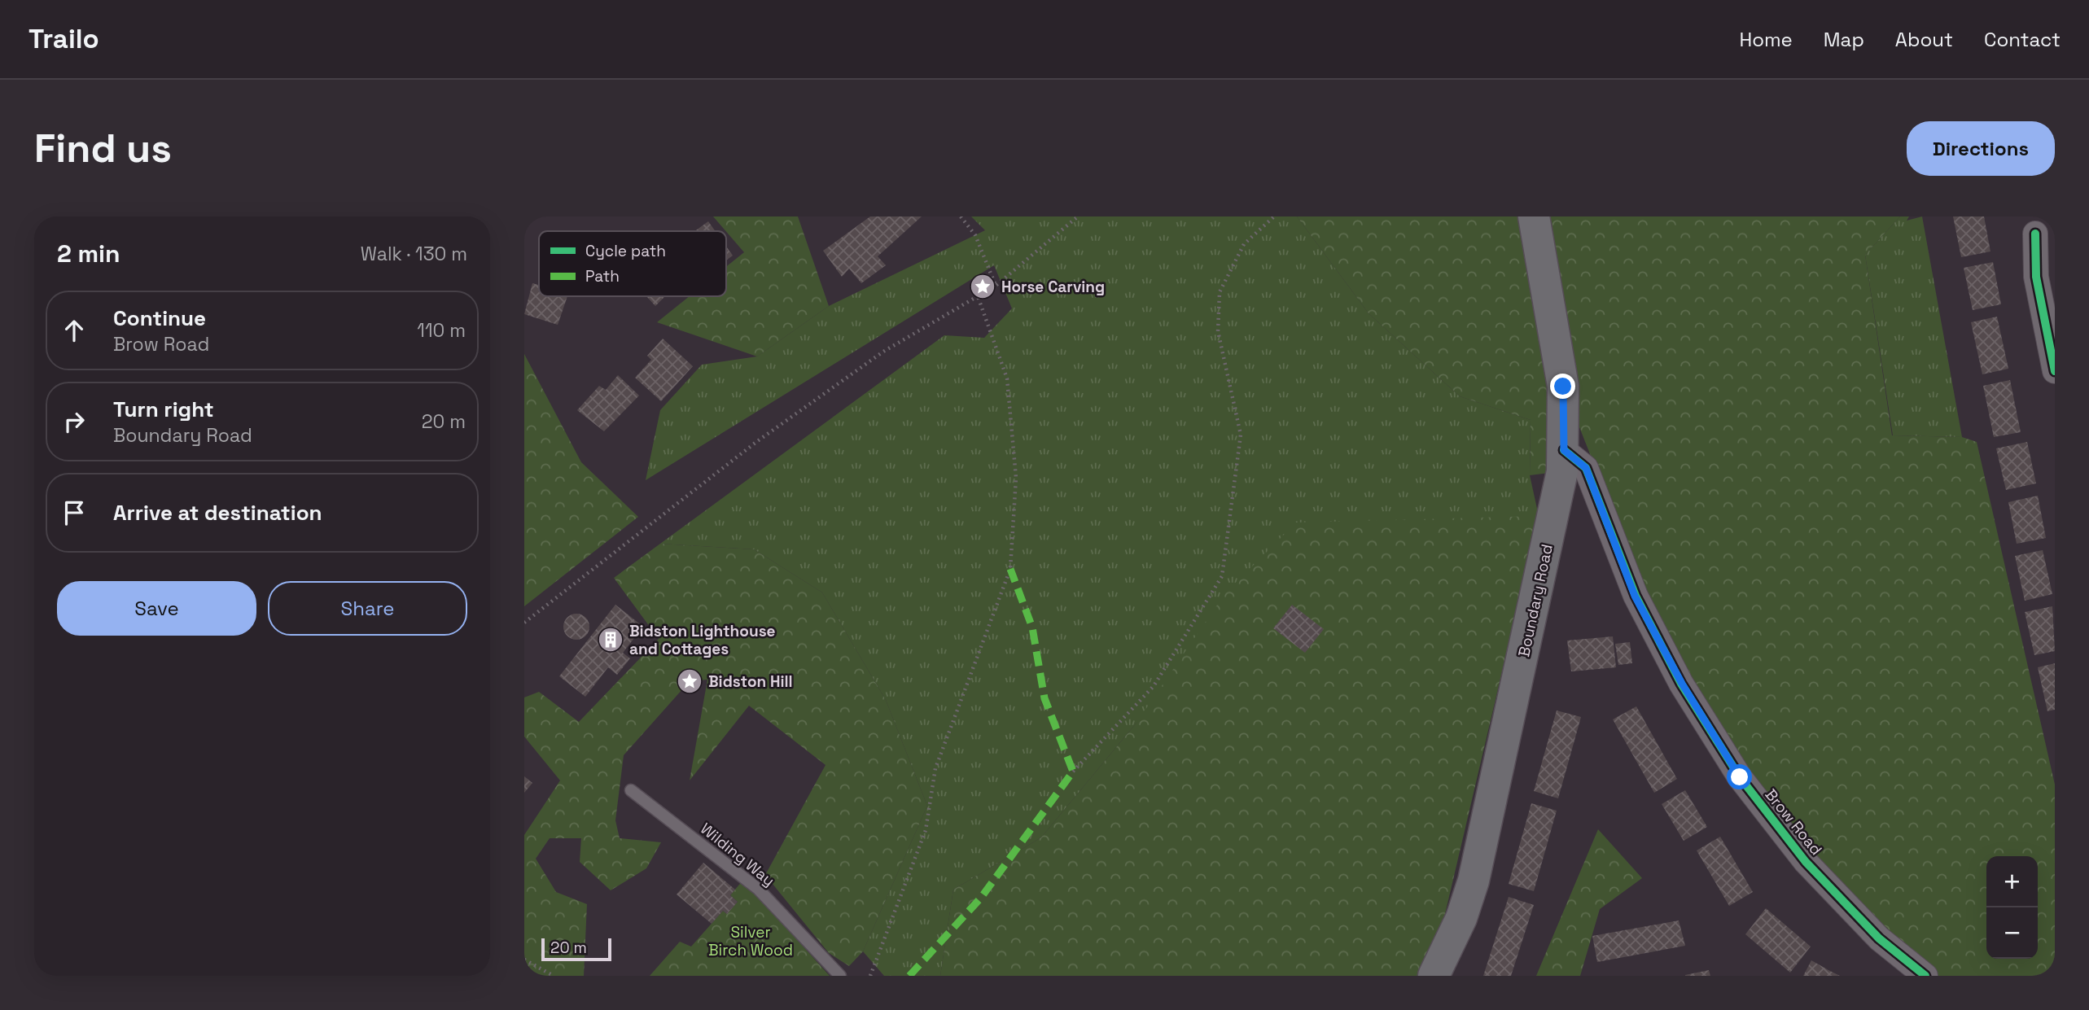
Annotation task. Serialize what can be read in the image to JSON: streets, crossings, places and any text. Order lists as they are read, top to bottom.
{
  "streets": {
    "main road": ["Boundary Road"],
    "street": ["Brow Road"],
    "lane": ["Wilding Way"]
  },
  "crossings": [
    ["Boundary Road", "Brow Road"]
  ],
  "parks": ["Silver Birch Wood"],
  "places": {
    "place": ["Horse Carving", "Bidston Hill"],
    "building": ["Bidston Lighthouse and Cottages"]
  },
  "legend": ["Cycle path", "Path"],
  "scale_bar": "20 m",
  "page": {
    "header": "Trailo",
    "nav": [
      "Home",
      "Map",
      "About",
      "Contact"
    ],
    "buttons": [
      "Directions",
      ["Save", "Share"]
    ],
    "title": "Find us",
    "heading": ["2 min", "Walk · 130 m"],
    "list": [
      ["Continue", "Brow Road", "110 m"],
      ["Turn right", "Boundary Road", "20 m"],
      "Arrive at destination"
    ],
    "map_buttons": ["+", "−"],
    "scale": "20 m"
  }
}
